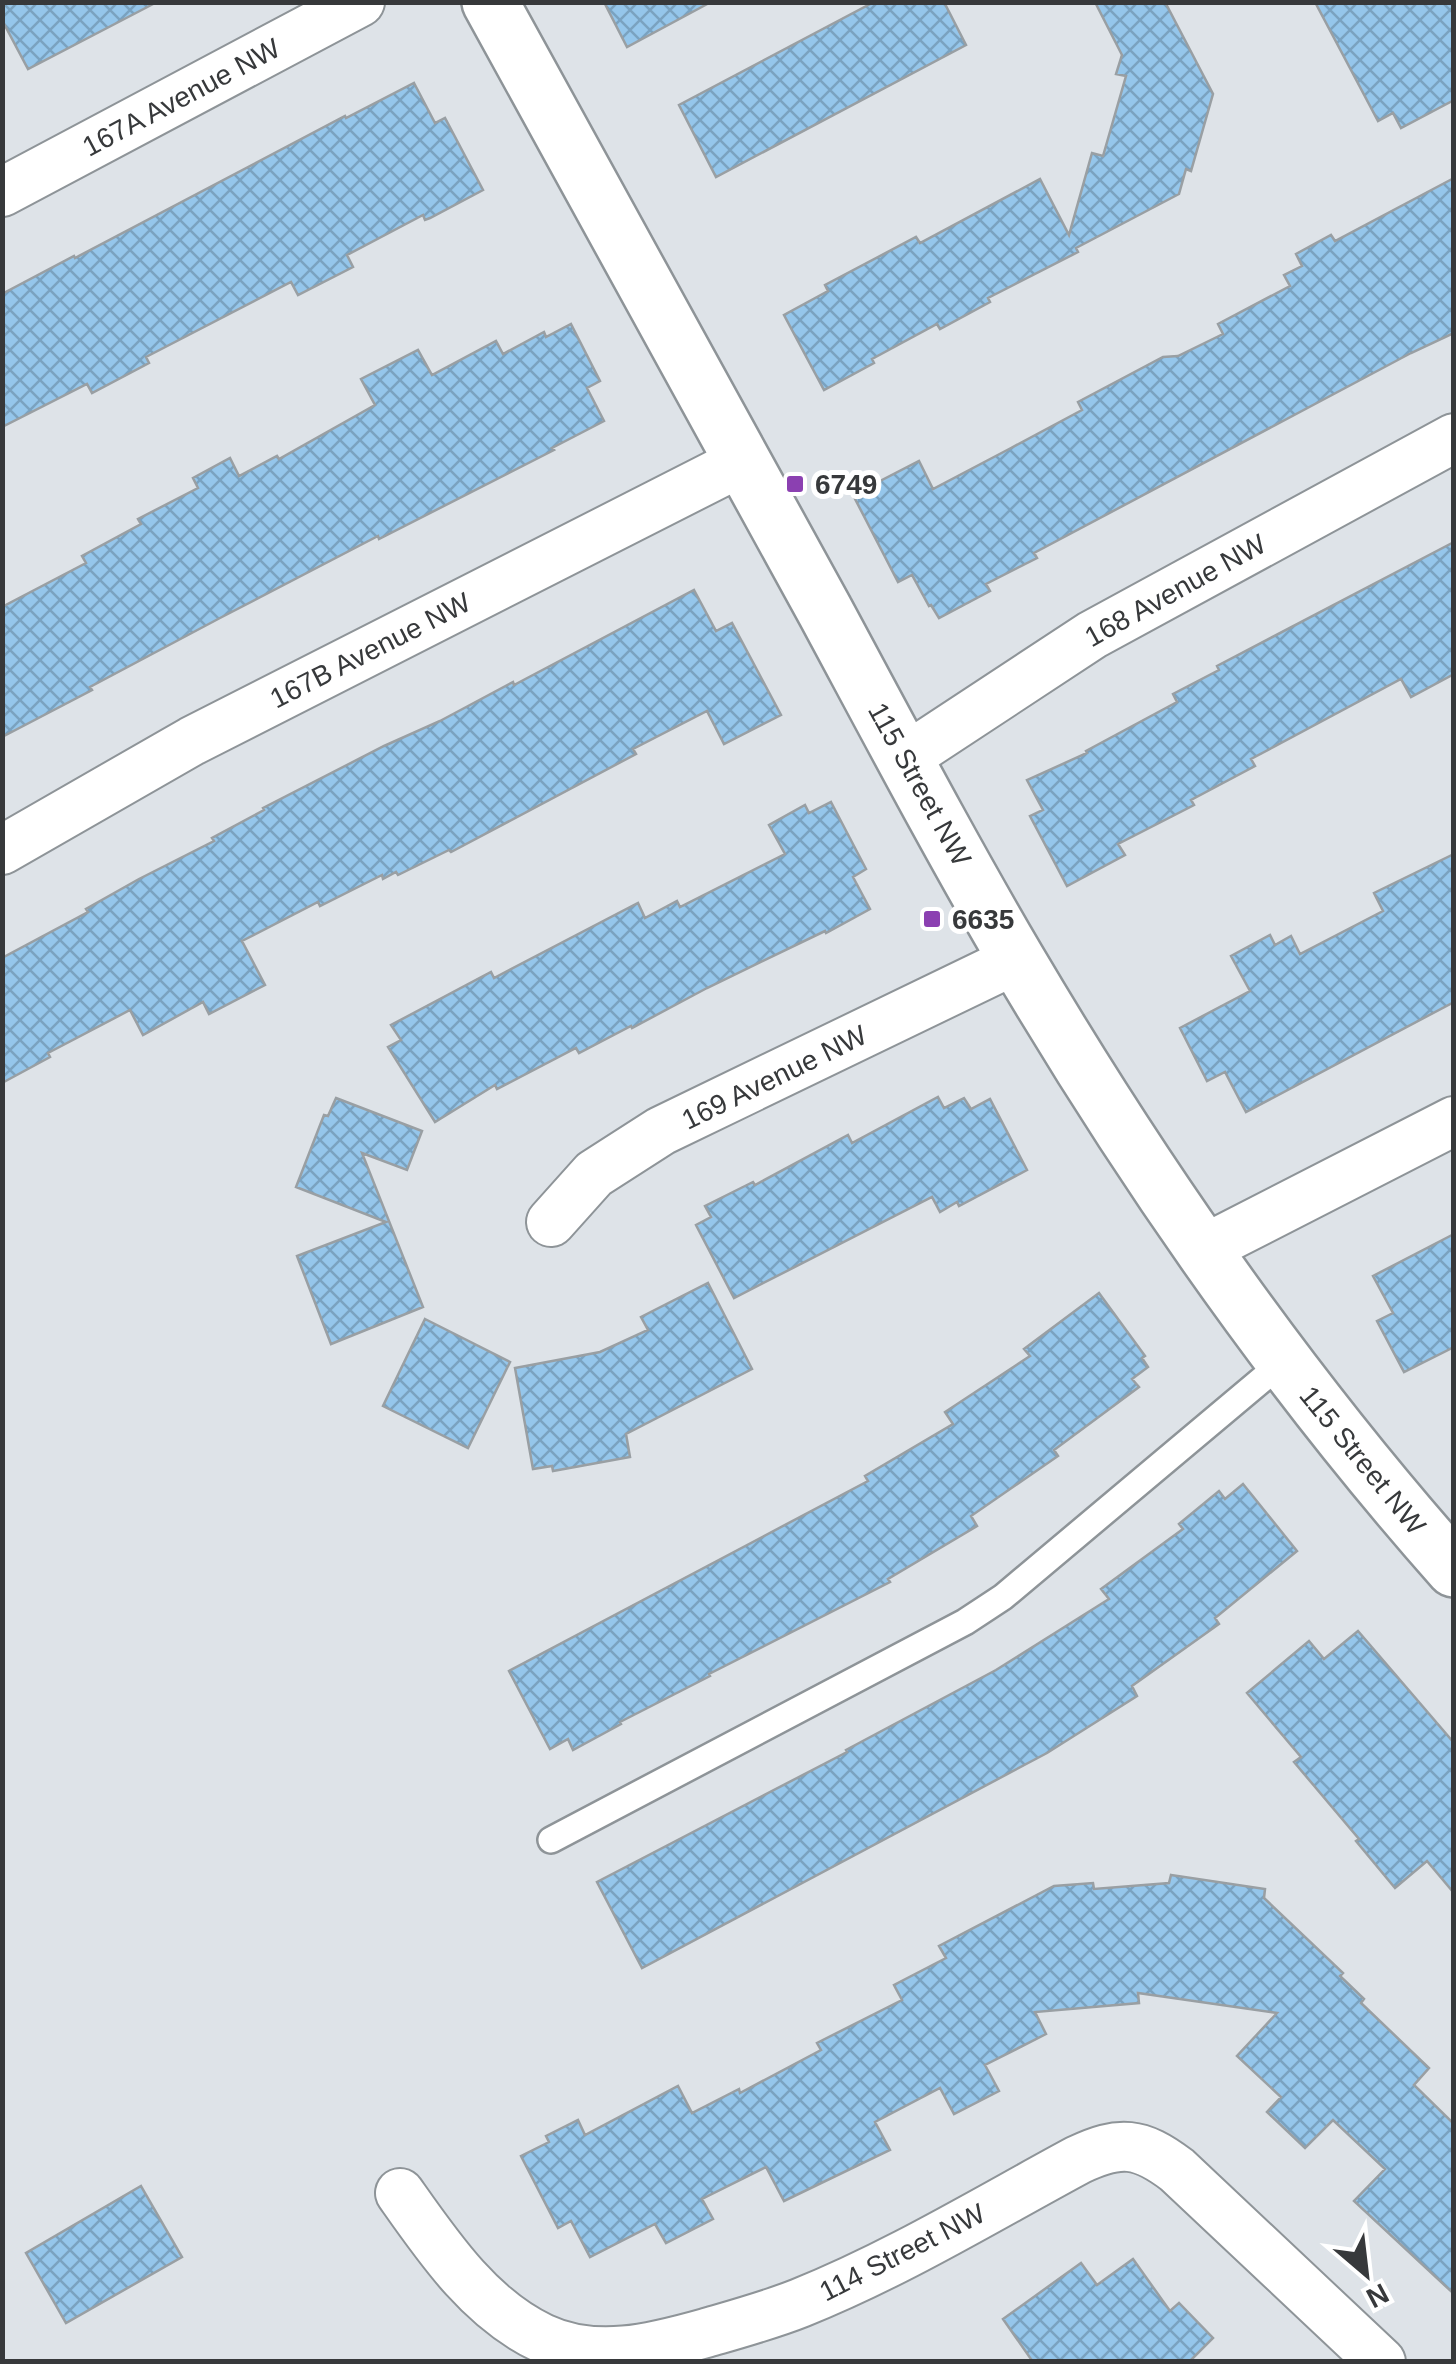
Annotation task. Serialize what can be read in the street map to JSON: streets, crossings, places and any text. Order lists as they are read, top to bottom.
{
  "streets": {
    "street": [
      "167A Avenue NW",
      "168 Avenue NW",
      "167B Avenue NW",
      "115 Street NW",
      "169 Avenue NW",
      "114 Street NW"
    ]
  },
  "crossings": [
    ["168 Avenue NW", "115 Street NW"],
    ["167B Avenue NW", "115 Street NW"],
    ["115 Street NW", "169 Avenue NW"]
  ],
  "places": {
    "transit": ["6749", "6635"]
  },
  "north": "bottom right"
}
